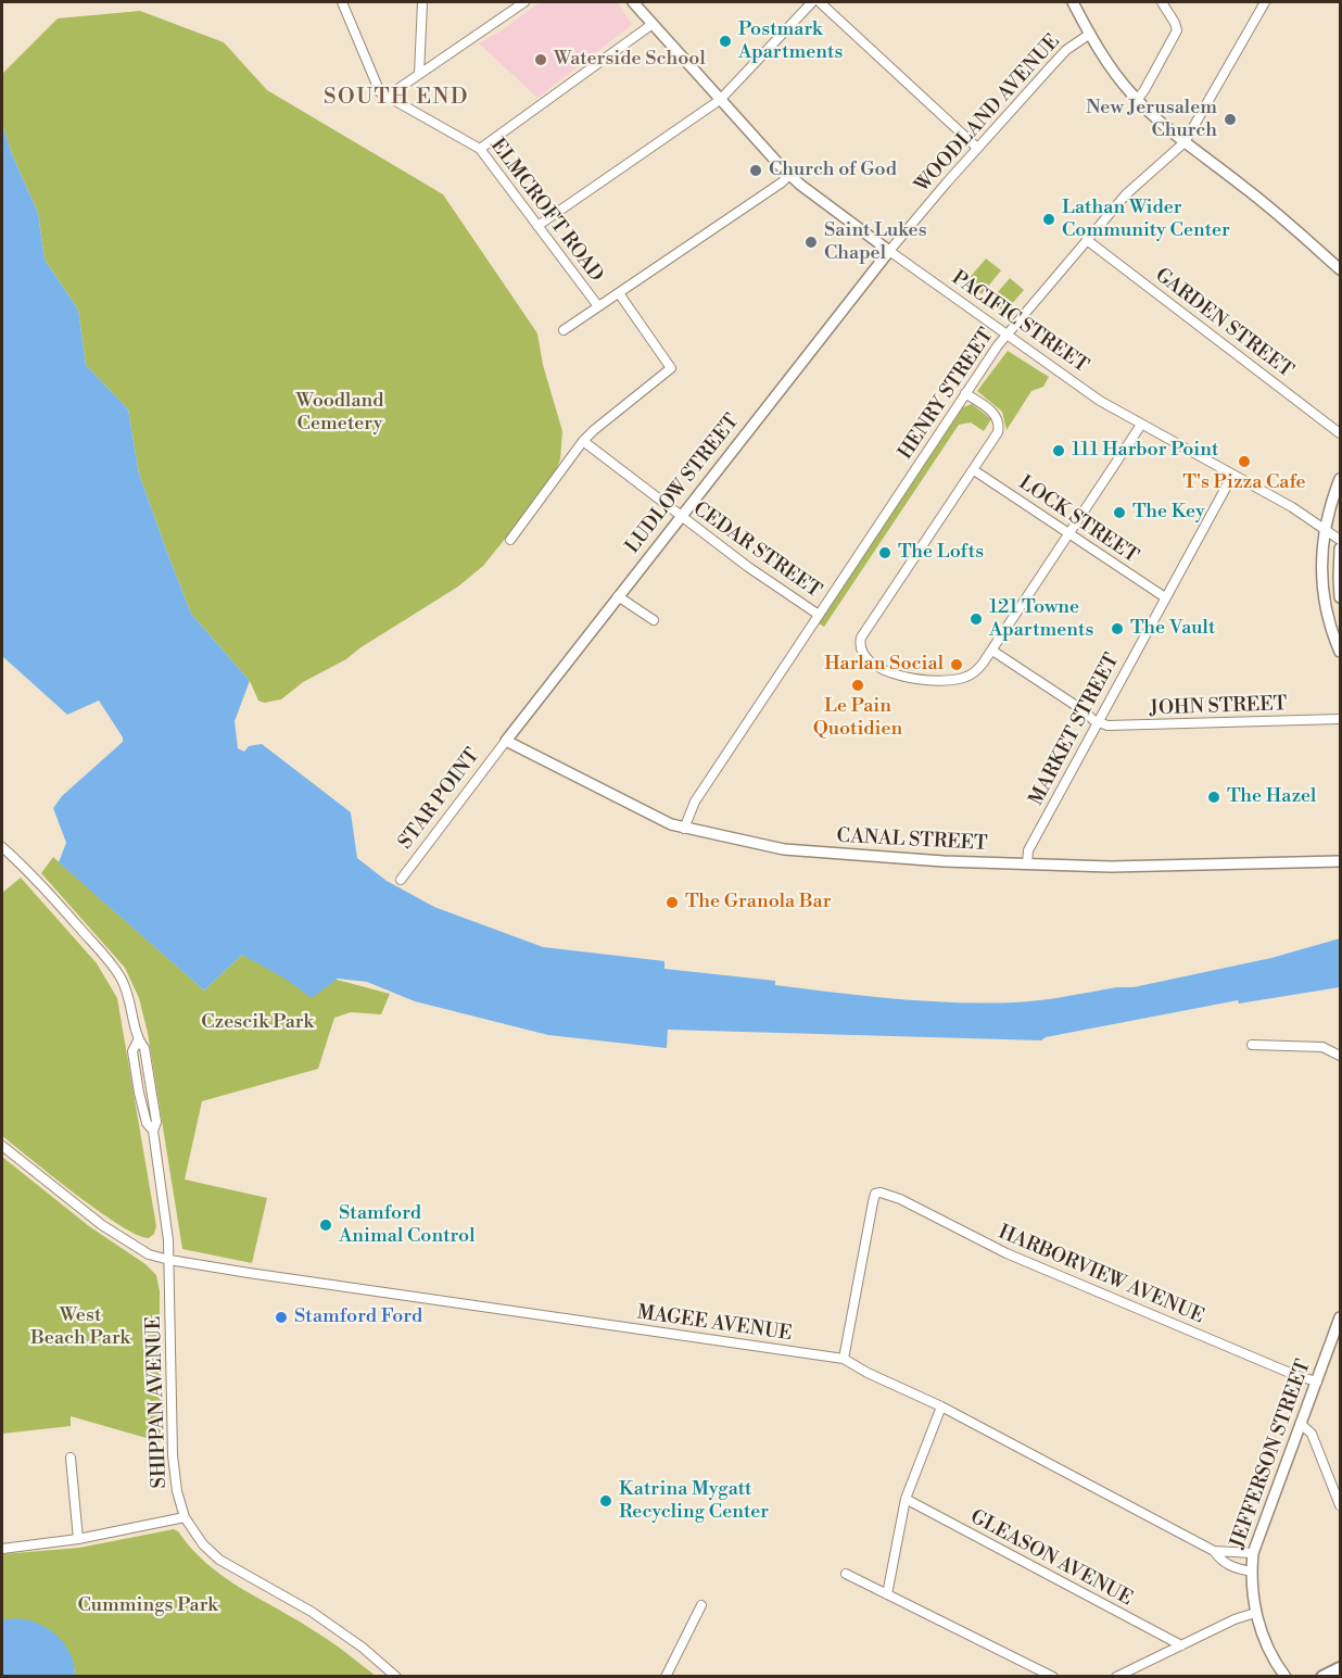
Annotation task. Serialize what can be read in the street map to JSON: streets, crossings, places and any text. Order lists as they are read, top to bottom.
{
  "streets": {
    "street": [
      "WOODLAND AVENUE",
      "ELMCROFT ROAD",
      "PACIFIC STREET",
      "GARDEN STREET",
      "HENRY STREET",
      "LUDLOW STREET",
      "LOCK STREET",
      "CEDAR STREET",
      "JOHN STREET",
      "MARKET STREET",
      "STAR POINT",
      "CANAL STREET",
      "HARBORVIEW AVENUE",
      "MAGEE AVENUE",
      "SHIPPAN AVENUE",
      "JEFFERSON STREET",
      "GLEASON AVENUE"
    ]
  },
  "crossings": [
    ["WOODLAND AVENUE", "PACIFIC STREET"],
    ["WOODLAND AVENUE", "LUDLOW STREET"],
    ["PACIFIC STREET", "HENRY STREET"],
    ["PACIFIC STREET", "LUDLOW STREET"],
    ["PACIFIC STREET", "MARKET STREET"],
    ["GARDEN STREET", "HENRY STREET"],
    ["HENRY STREET", "CEDAR STREET"],
    ["HENRY STREET", "CANAL STREET"],
    ["LUDLOW STREET", "CEDAR STREET"],
    ["LUDLOW STREET", "STAR POINT"],
    ["LUDLOW STREET", "CANAL STREET"],
    ["LOCK STREET", "MARKET STREET"],
    ["JOHN STREET", "MARKET STREET"],
    ["MARKET STREET", "CANAL STREET"],
    ["STAR POINT", "CANAL STREET"],
    ["HARBORVIEW AVENUE", "MAGEE AVENUE"],
    ["HARBORVIEW AVENUE", "JEFFERSON STREET"],
    ["MAGEE AVENUE", "SHIPPAN AVENUE"],
    ["MAGEE AVENUE", "JEFFERSON STREET"]
  ],
  "districts": ["SOUTH END"],
  "parks": [
    "Woodland Cemetery",
    "Czescik Park",
    "West Beach Park",
    "Cummings Park"
  ],
  "places": [
    "Postmark Apartments",
    "Waterside School",
    "New Jerusalem Church",
    "Church of God",
    "Lathan Wider Community Center",
    "Saint Lukes Chapel",
    "111 Harbor Point",
    "T's Pizza Cafe",
    "The Key",
    "The Lofts",
    "121 Towne Apartments",
    "The Vault",
    "Harlan Social",
    "Le Pain Quotidien",
    "The Hazel",
    "The Granola Bar",
    "Stamford Animal Control",
    "Stamford Ford",
    "Katrina Mygatt Recycling Center"
  ]
}
